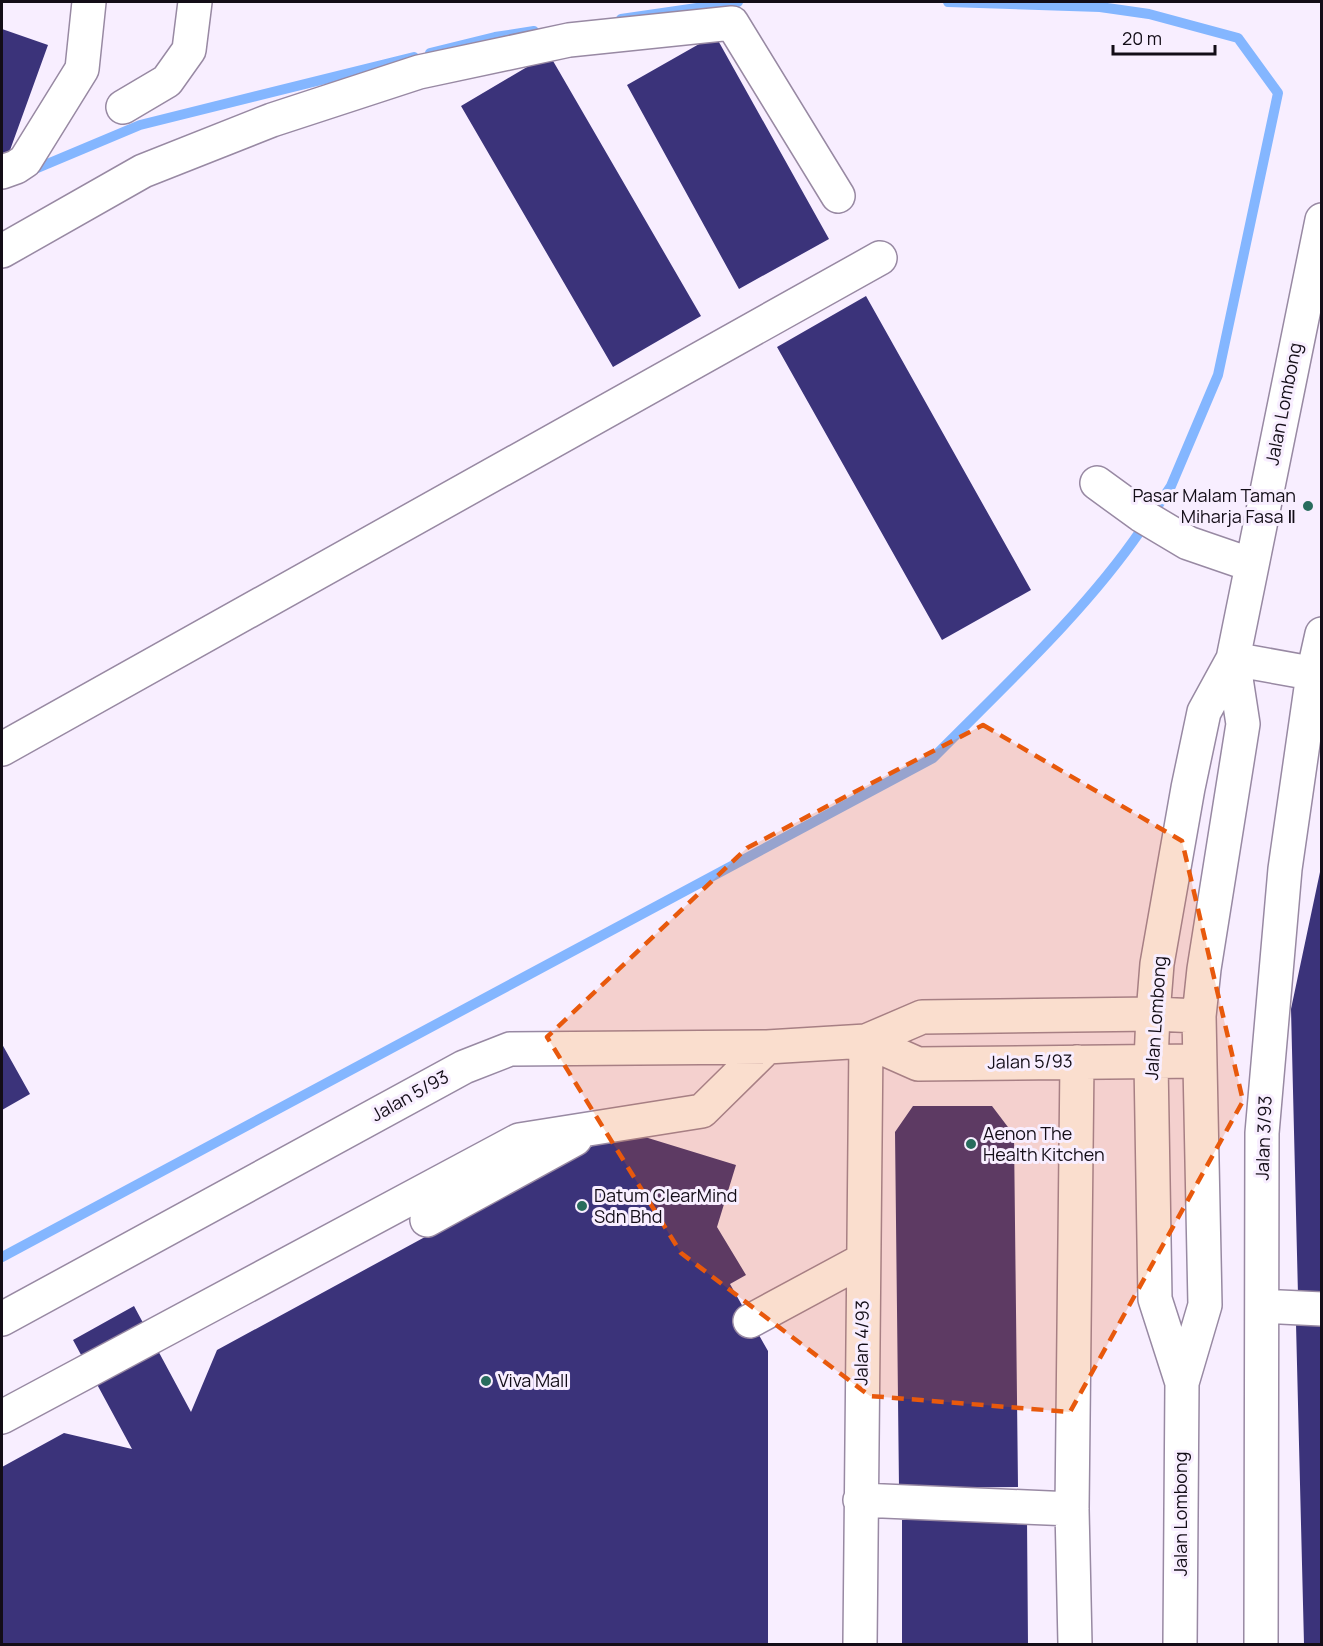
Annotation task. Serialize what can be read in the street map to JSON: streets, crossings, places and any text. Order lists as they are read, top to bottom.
{
  "streets": {
    "street": [
      "Jalan Lombong",
      "Jalan 5/93",
      "Jalan 3/93",
      "Jalan 4/93"
    ]
  },
  "crossings": [
    ["Jalan Lombong", "Jalan 5/93"],
    ["Jalan 5/93", "Jalan 4/93"]
  ],
  "places": [
    "Pasar Malam Taman Miharja Fasa Ⅱ",
    "Aenon The Health Kitchen",
    "Datum ClearMind Sdn Bhd",
    "Viva Mall"
  ],
  "scale_bar": "20 m"
}
